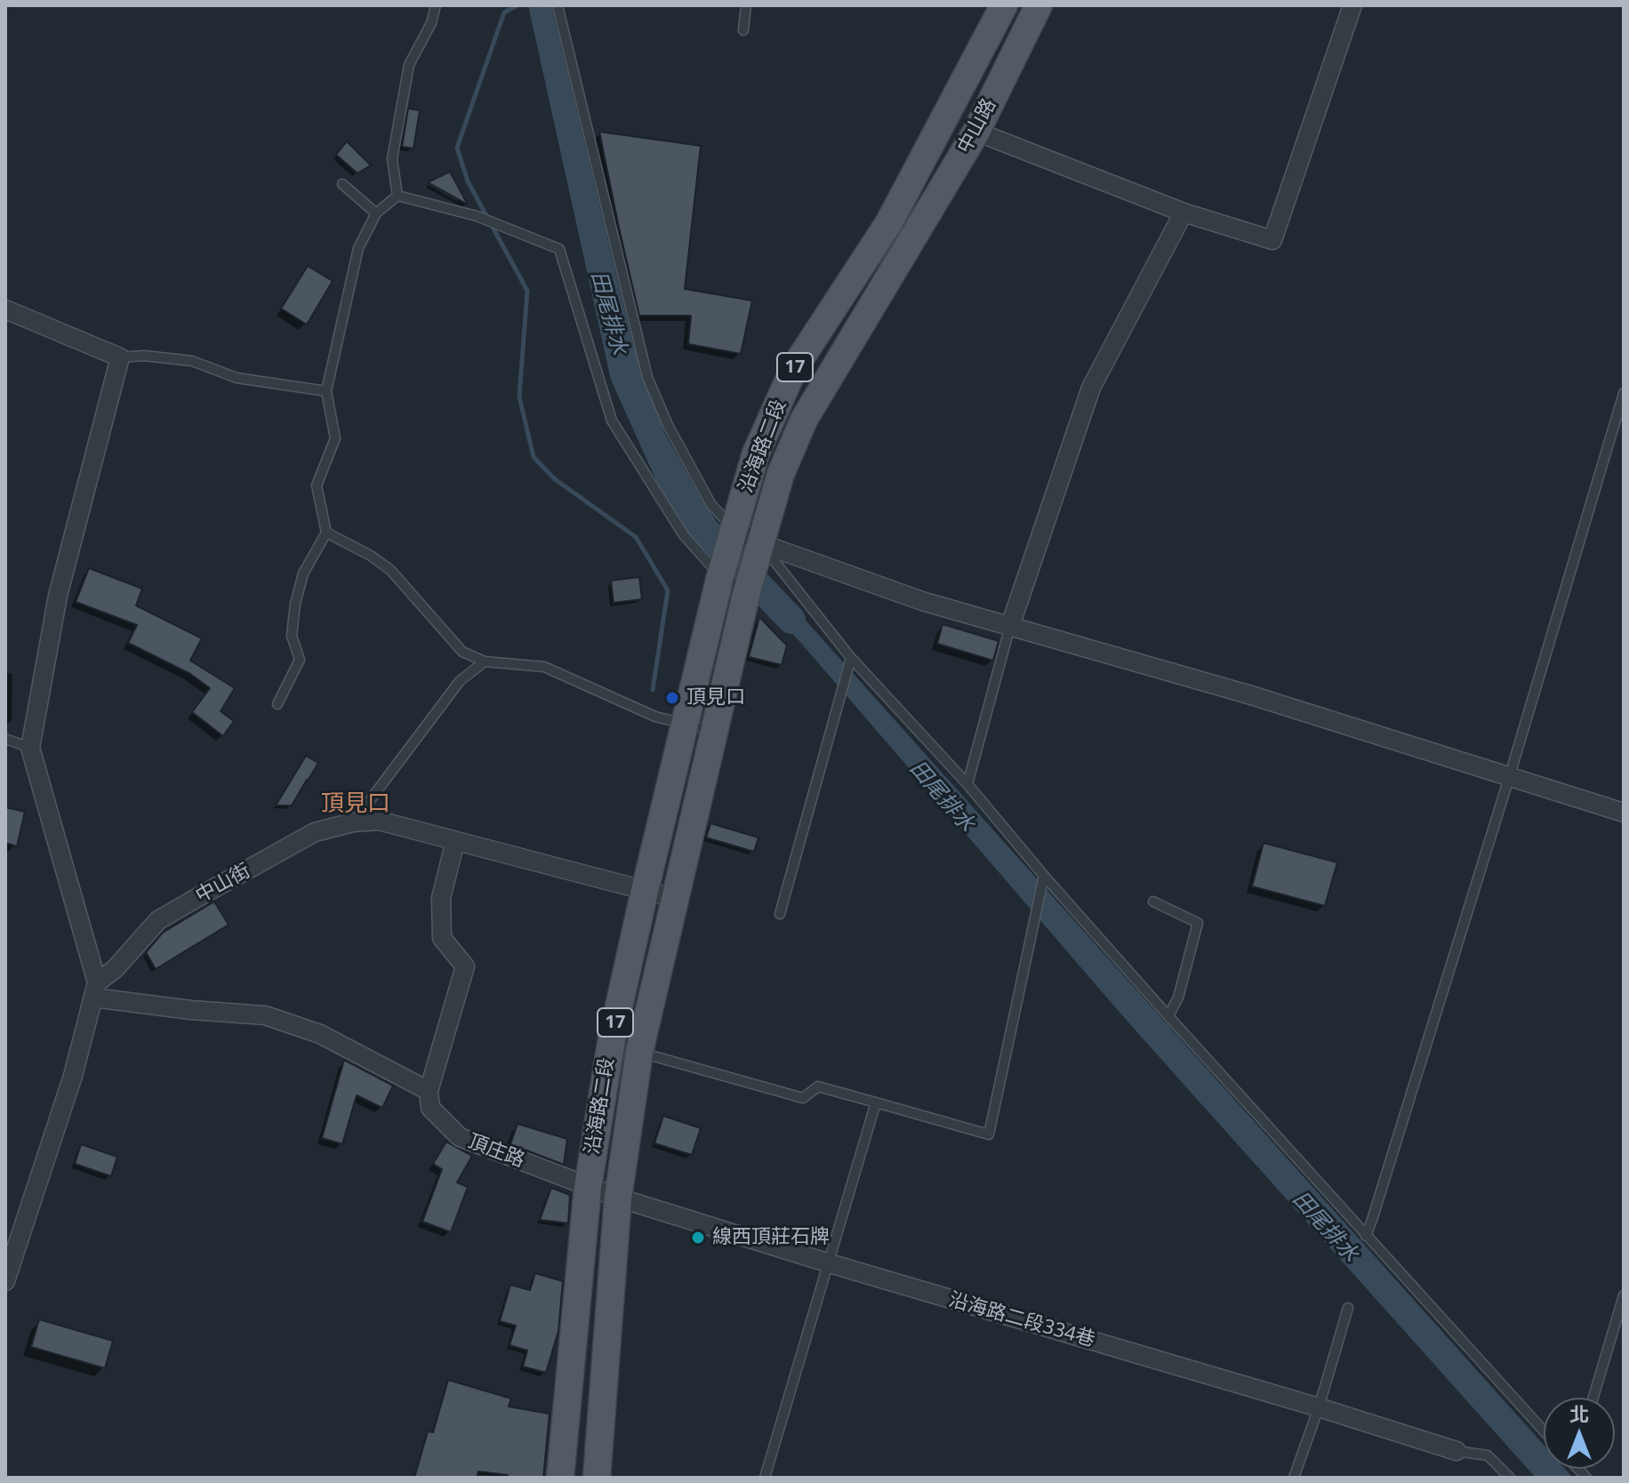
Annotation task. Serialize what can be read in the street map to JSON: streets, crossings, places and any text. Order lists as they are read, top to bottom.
{
  "streets": {
    "main road": ["中山路", "17", "沿海路二段"],
    "street": ["中山街", "頂庄路", "沿海路二段334巷"]
  },
  "crossings": [
    ["中山路", "沿海路二段"],
    ["17", "沿海路二段"],
    ["沿海路二段", "中山街"],
    ["沿海路二段", "頂庄路"],
    ["沿海路二段", "沿海路二段334巷"],
    ["頂庄路", "沿海路二段334巷"]
  ],
  "districts": ["頂見口"],
  "water": ["田尾排水"],
  "places": ["頂見口", "線西頂莊石牌"],
  "north": "top"
}
